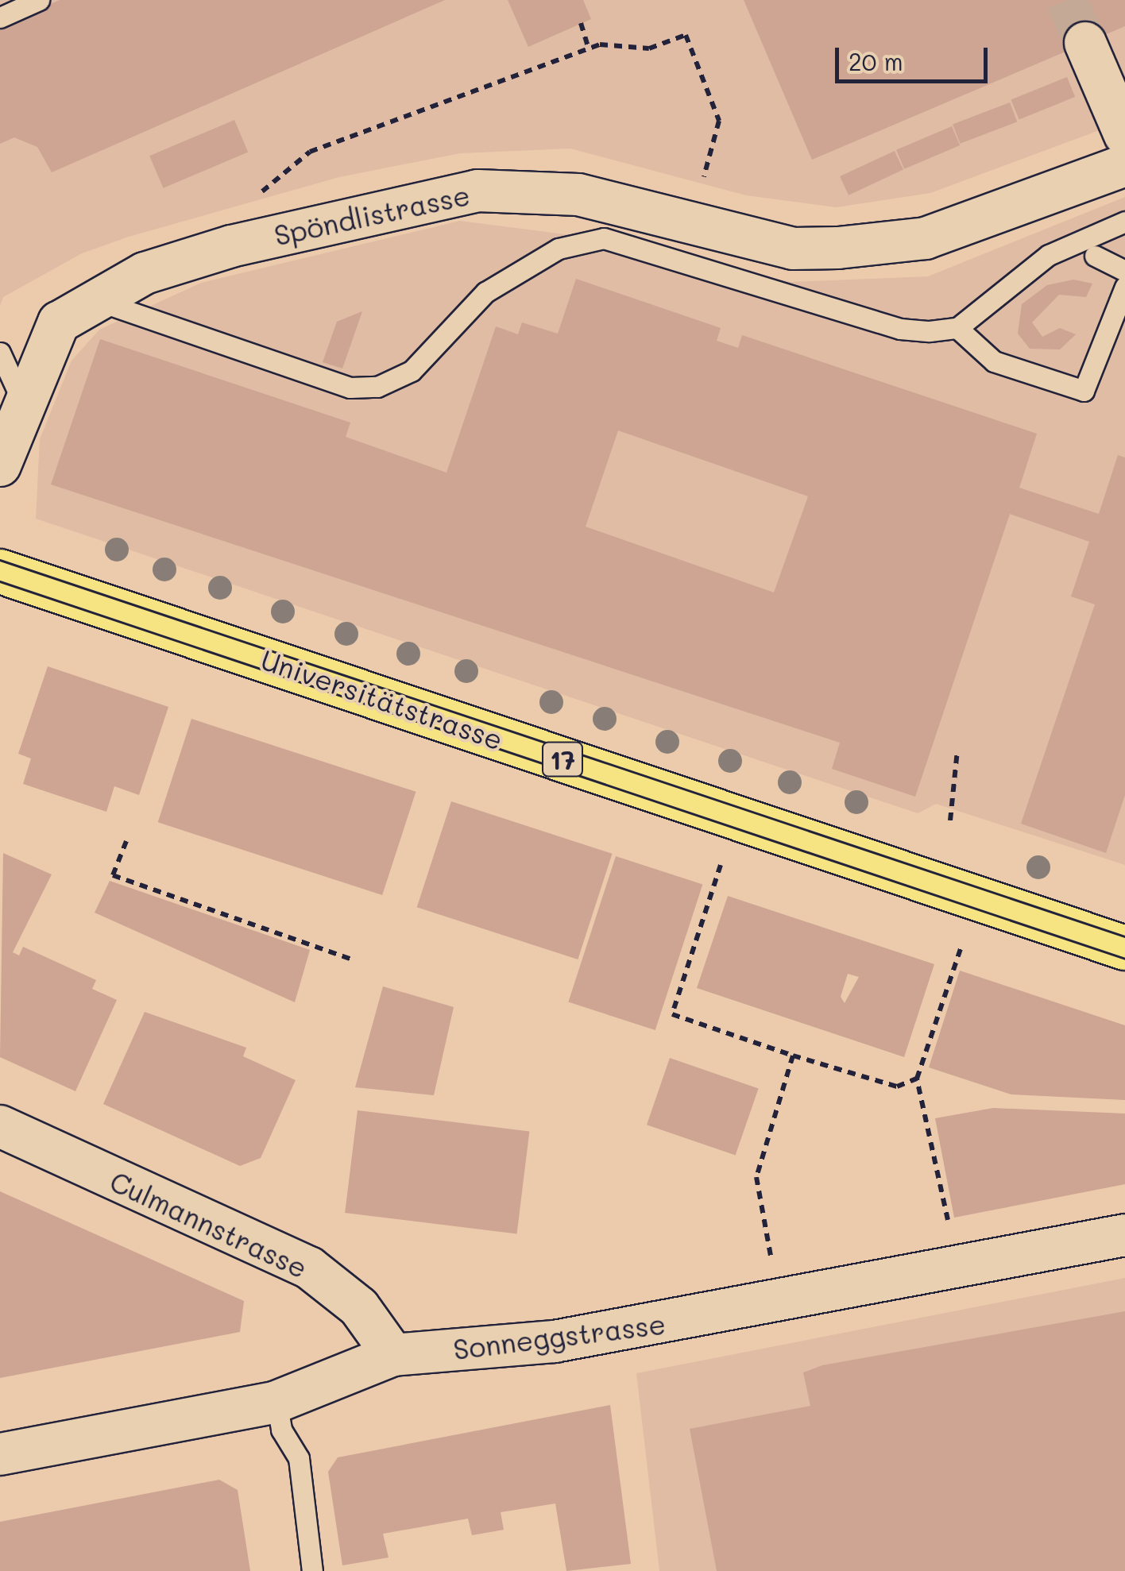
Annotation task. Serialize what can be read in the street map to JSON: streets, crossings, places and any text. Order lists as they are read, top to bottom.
{
  "streets": {
    "main road": ["Universitätstrasse", "17"],
    "street": ["Spöndlistrasse", "Culmannstrasse", "Sonneggstrasse"]
  },
  "crossings": [
    ["Culmannstrasse", "Sonneggstrasse"]
  ],
  "scale_bar": "20 m"
}
